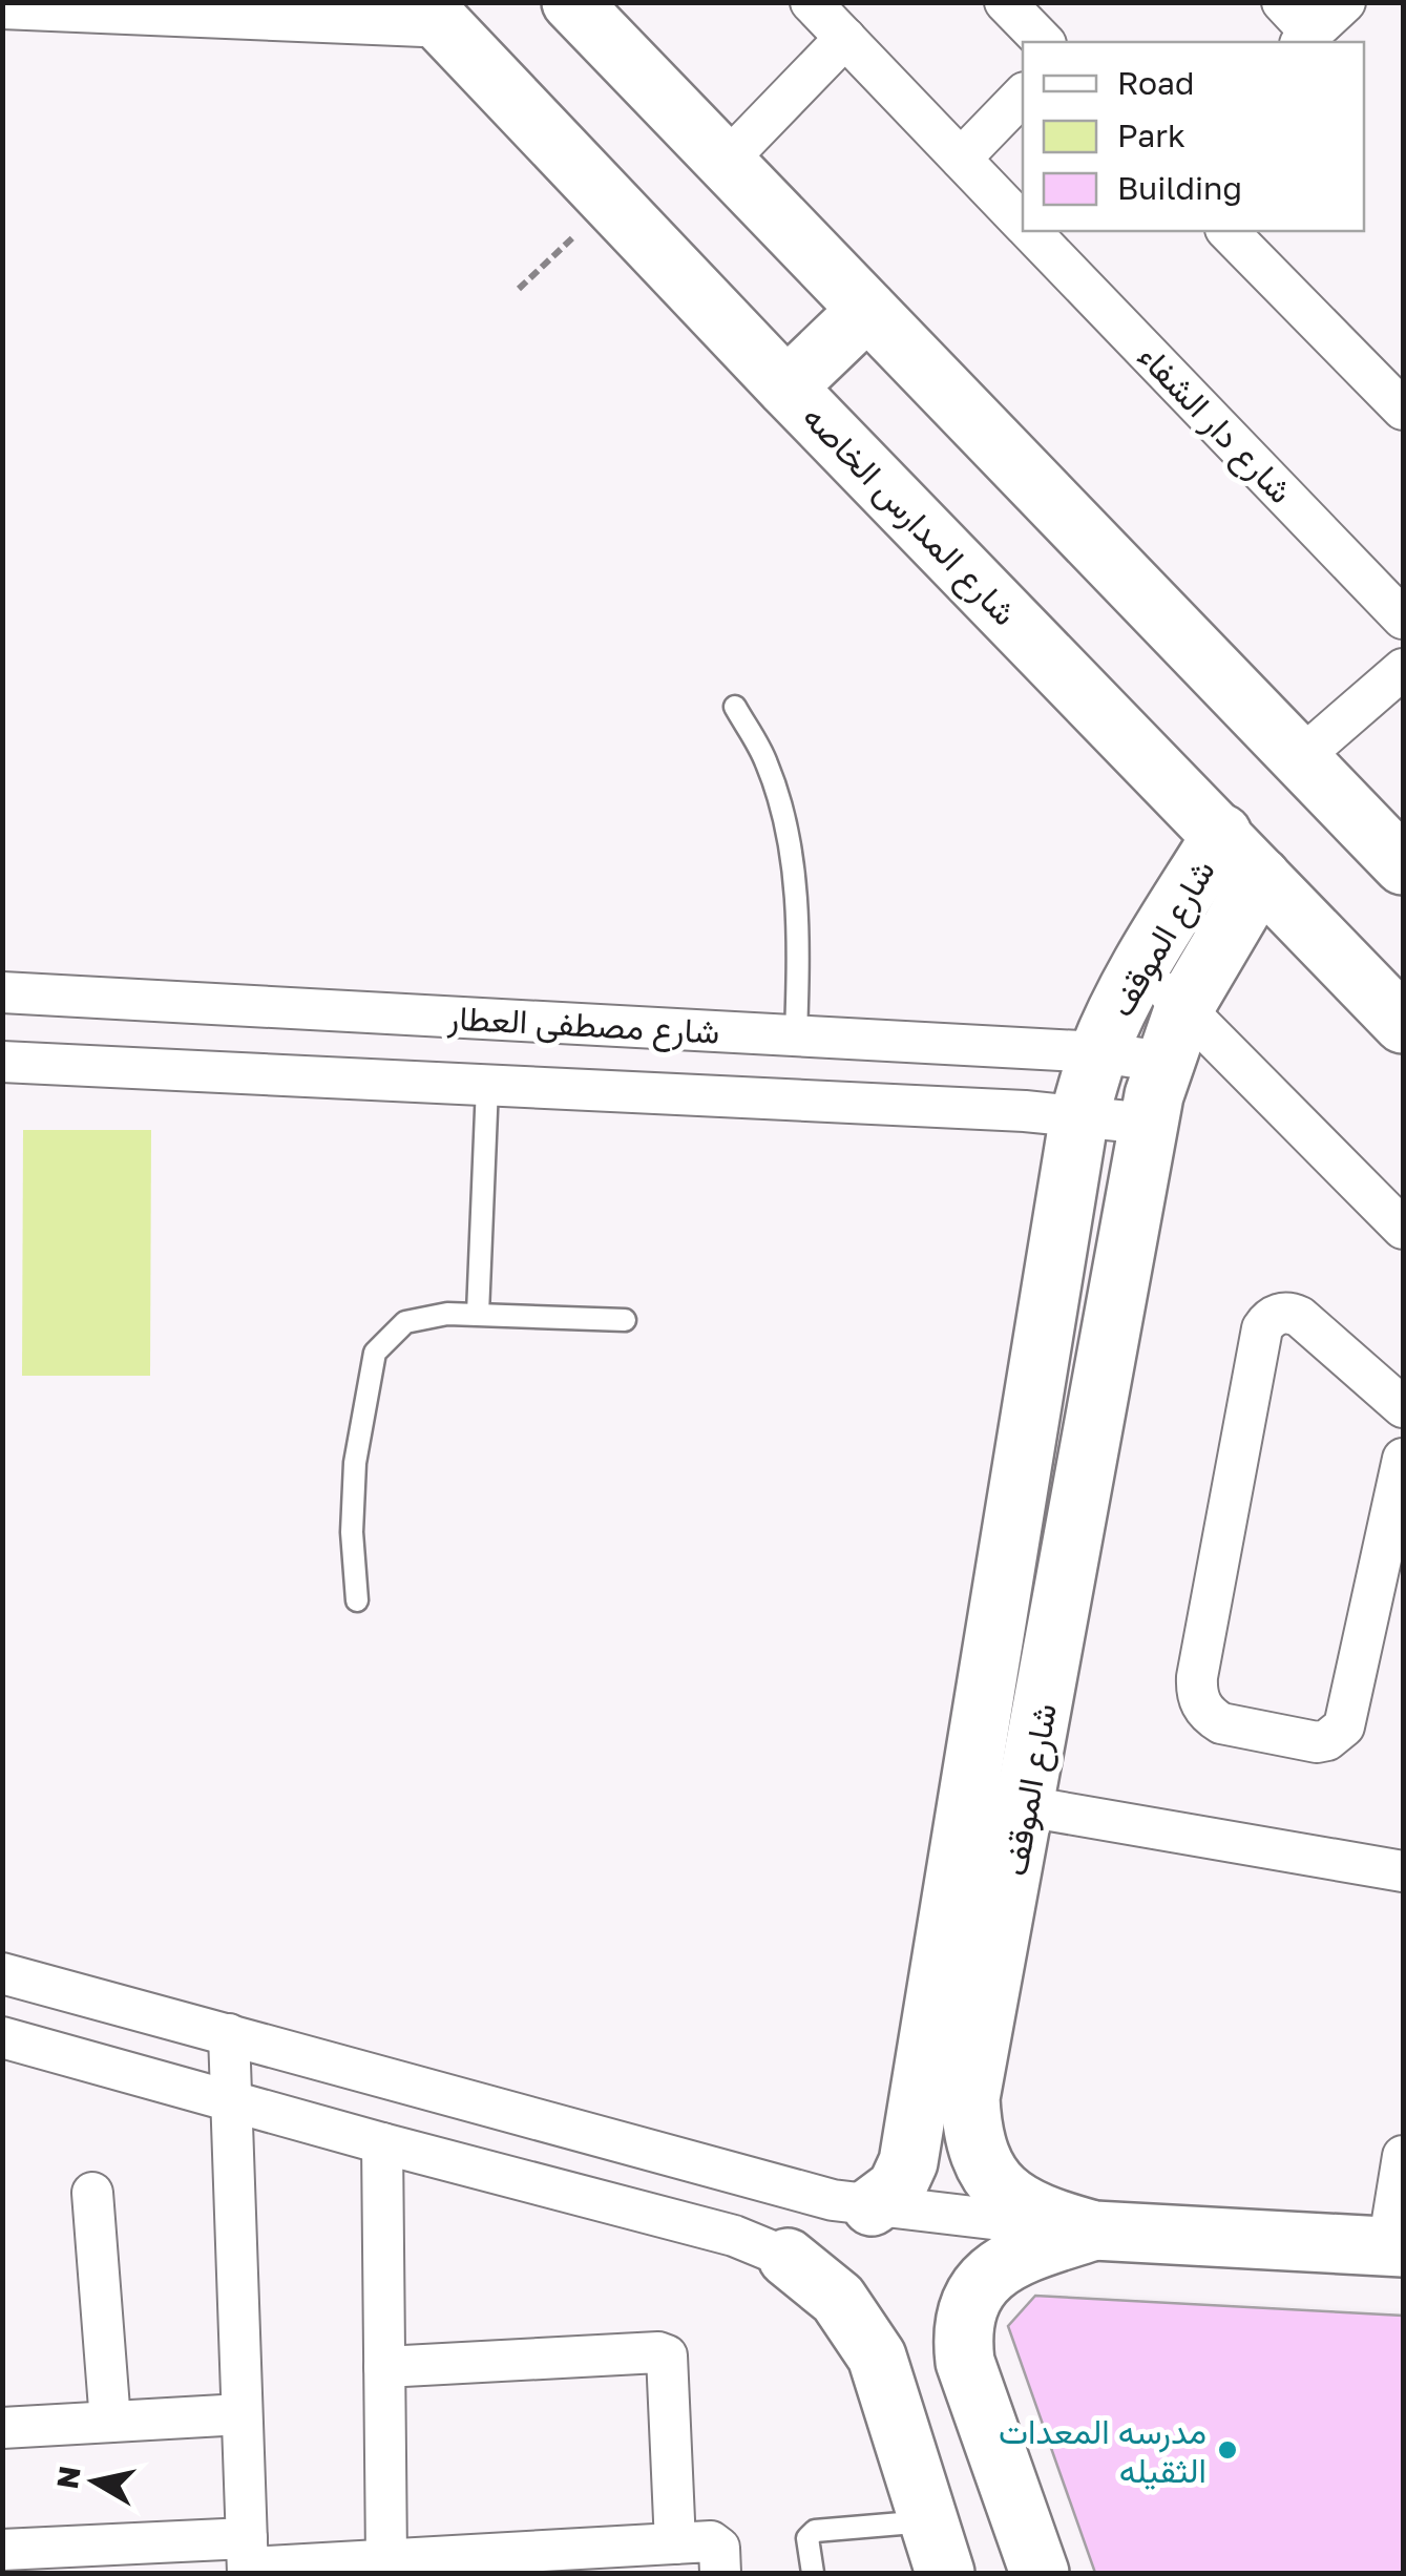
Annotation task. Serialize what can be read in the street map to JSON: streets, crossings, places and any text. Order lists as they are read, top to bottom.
{
  "streets": {
    "street": [
      "شارع دار الشفاء",
      "شارع المدارس الخاصه",
      "شارع الموقف",
      "شارع مصطفى العطار"
    ]
  },
  "crossings": [
    ["شارع المدارس الخاصه", "شارع الموقف"],
    ["شارع الموقف", "شارع مصطفى العطار"]
  ],
  "places": ["مدرسه المعدات الثقيله"],
  "legend": ["Road", "Park", "Building"],
  "north": "left"
}
